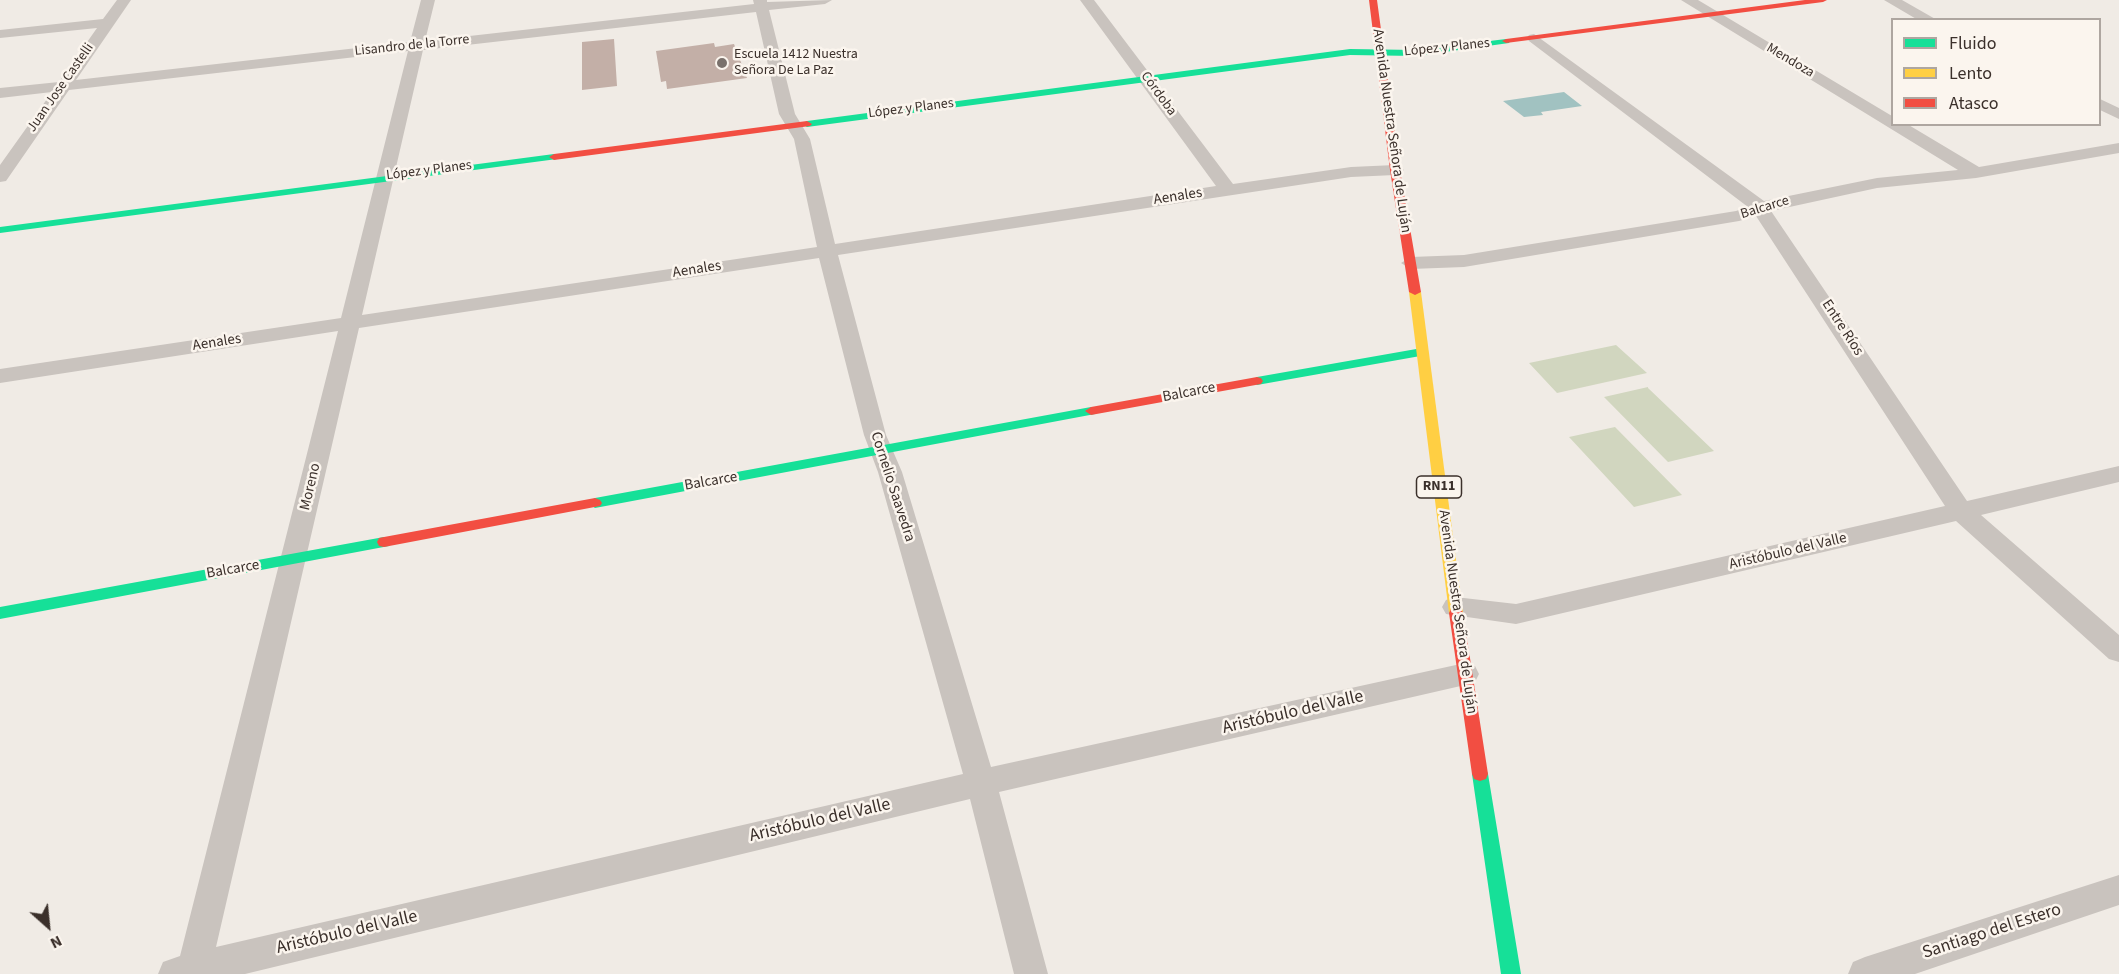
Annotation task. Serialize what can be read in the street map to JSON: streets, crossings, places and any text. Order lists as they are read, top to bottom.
{
  "streets": {
    "street": [
      "Lisandro de la Torre",
      "López y Planes",
      "Mendoza",
      "Juan Jose Castelli",
      "Córdoba",
      "Avenida Nuestra Señora de Luján",
      "Aenales",
      "Balcarce",
      "Entre Ríos",
      "Moreno",
      "Cornelio Saavedra",
      "RN11",
      "Aristóbulo del Valle",
      "Santiago del Estero"
    ]
  },
  "crossings": [
    ["Lisandro de la Torre", "Juan Jose Castelli"],
    ["Lisandro de la Torre", "Moreno"],
    ["Lisandro de la Torre", "Cornelio Saavedra"],
    ["López y Planes", "Mendoza"],
    ["López y Planes", "Córdoba"],
    ["López y Planes", "Avenida Nuestra Señora de Luján"],
    ["López y Planes", "Entre Ríos"],
    ["López y Planes", "Moreno"],
    ["López y Planes", "Cornelio Saavedra"],
    ["Mendoza", "Balcarce"],
    ["Córdoba", "Aenales"],
    ["Avenida Nuestra Señora de Luján", "Aenales"],
    ["Avenida Nuestra Señora de Luján", "Balcarce"],
    ["Avenida Nuestra Señora de Luján", "Aristóbulo del Valle"],
    ["Aenales", "Moreno"],
    ["Aenales", "Cornelio Saavedra"],
    ["Balcarce", "Entre Ríos"],
    ["Balcarce", "Moreno"],
    ["Balcarce", "Cornelio Saavedra"],
    ["Entre Ríos", "Aristóbulo del Valle"],
    ["Moreno", "Aristóbulo del Valle"],
    ["Cornelio Saavedra", "Aristóbulo del Valle"]
  ],
  "places": ["Escuela 1412 Nuestra Señora De La Paz"],
  "legend": ["Fluido", "Lento", "Atasco"],
  "north": "bottom right"
}
